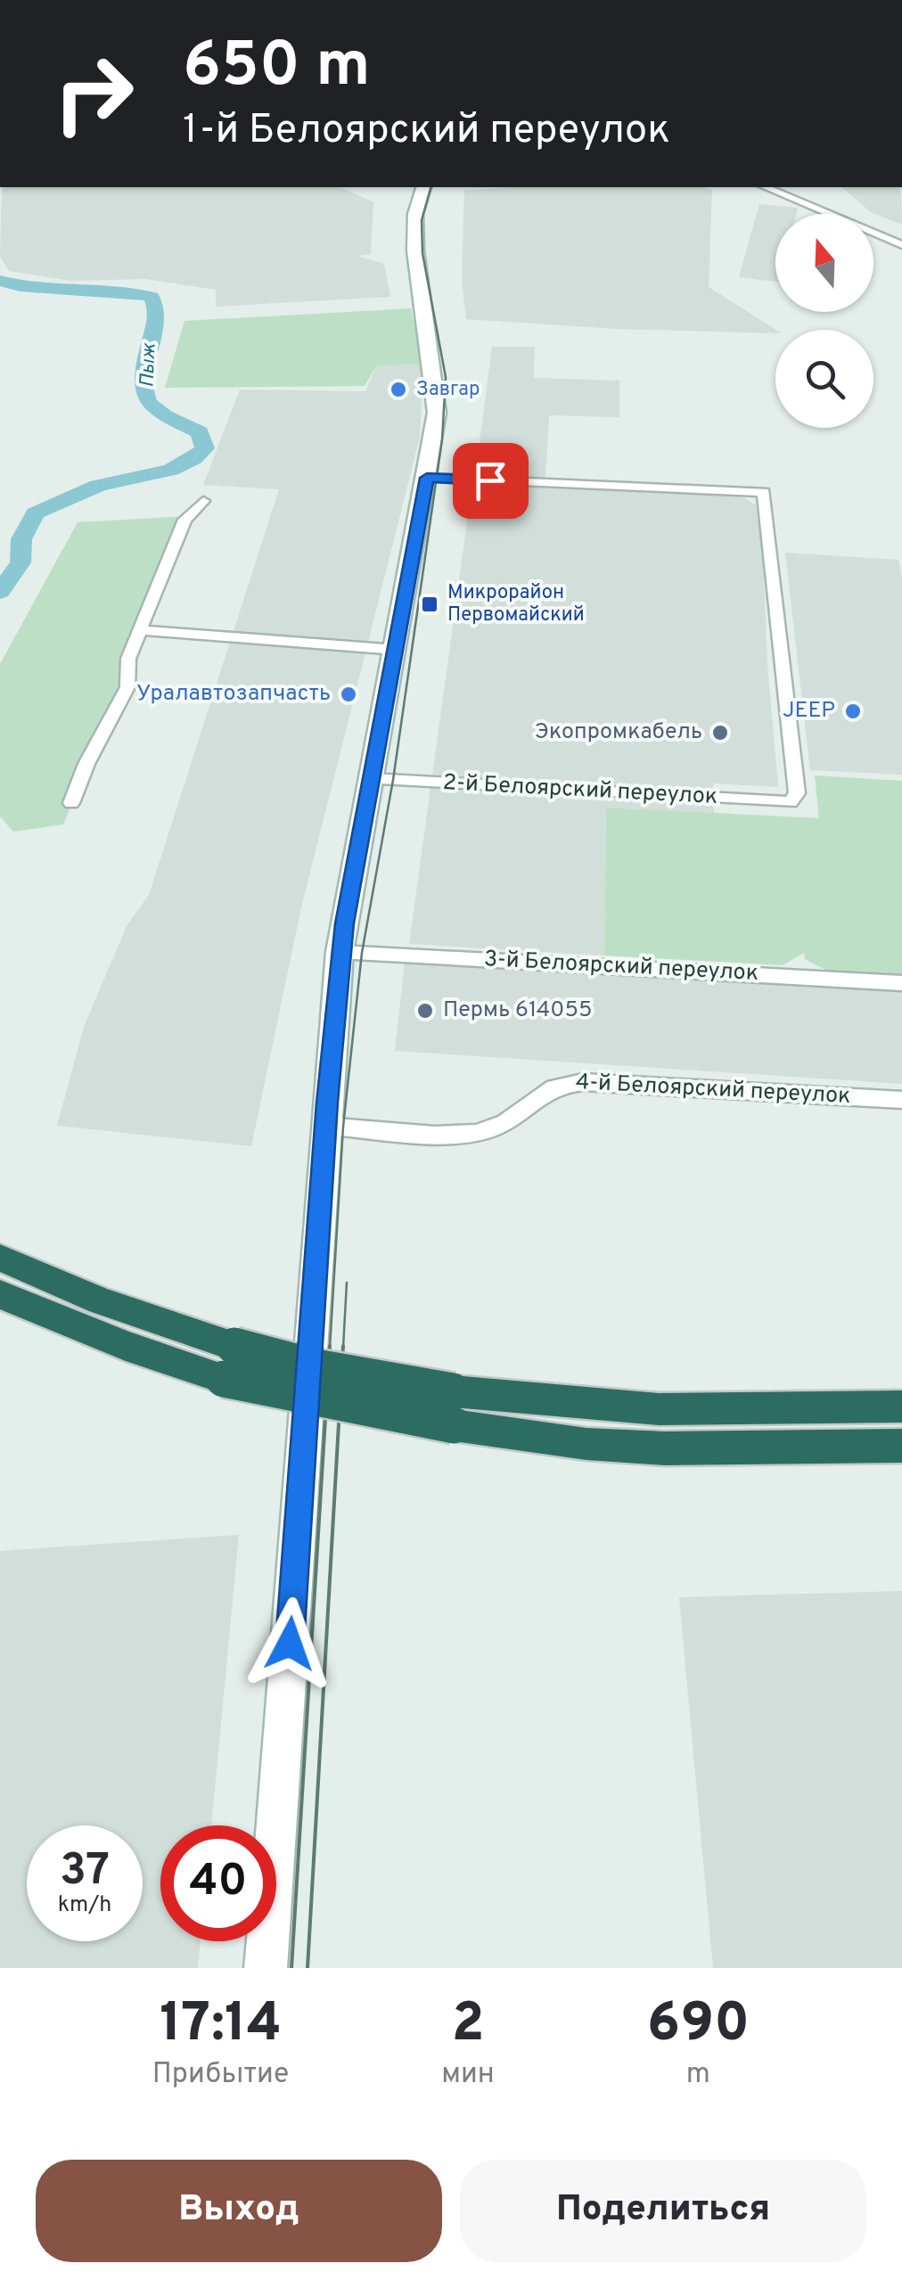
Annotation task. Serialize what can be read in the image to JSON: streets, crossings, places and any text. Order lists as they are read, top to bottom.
{
  "streets": {
    "street": ["2-й Белоярский переулок", "3-й Белоярский переулок", "4-й Белоярский переулок"]
  },
  "water": ["Пыж"],
  "places": {
    "other": [
      "Завгар",
      "Уралавтозапчасть",
      "JEEP",
      "Экопромкабель",
      "Пермь 614055"
    ],
    "transit": ["Микрорайон Первомайский"]
  },
  "north": "top",
  "page": {
    "turn": ["650 m", "1-й Белоярский переулок"],
    "speed": "37 km/h",
    "limit": "40",
    "eta": [
      "17:14",
      "Прибытие",
      "2",
      "мин",
      "690",
      "m"
    ],
    "buttons": ["Выход", "Поделиться"]
  }
}
